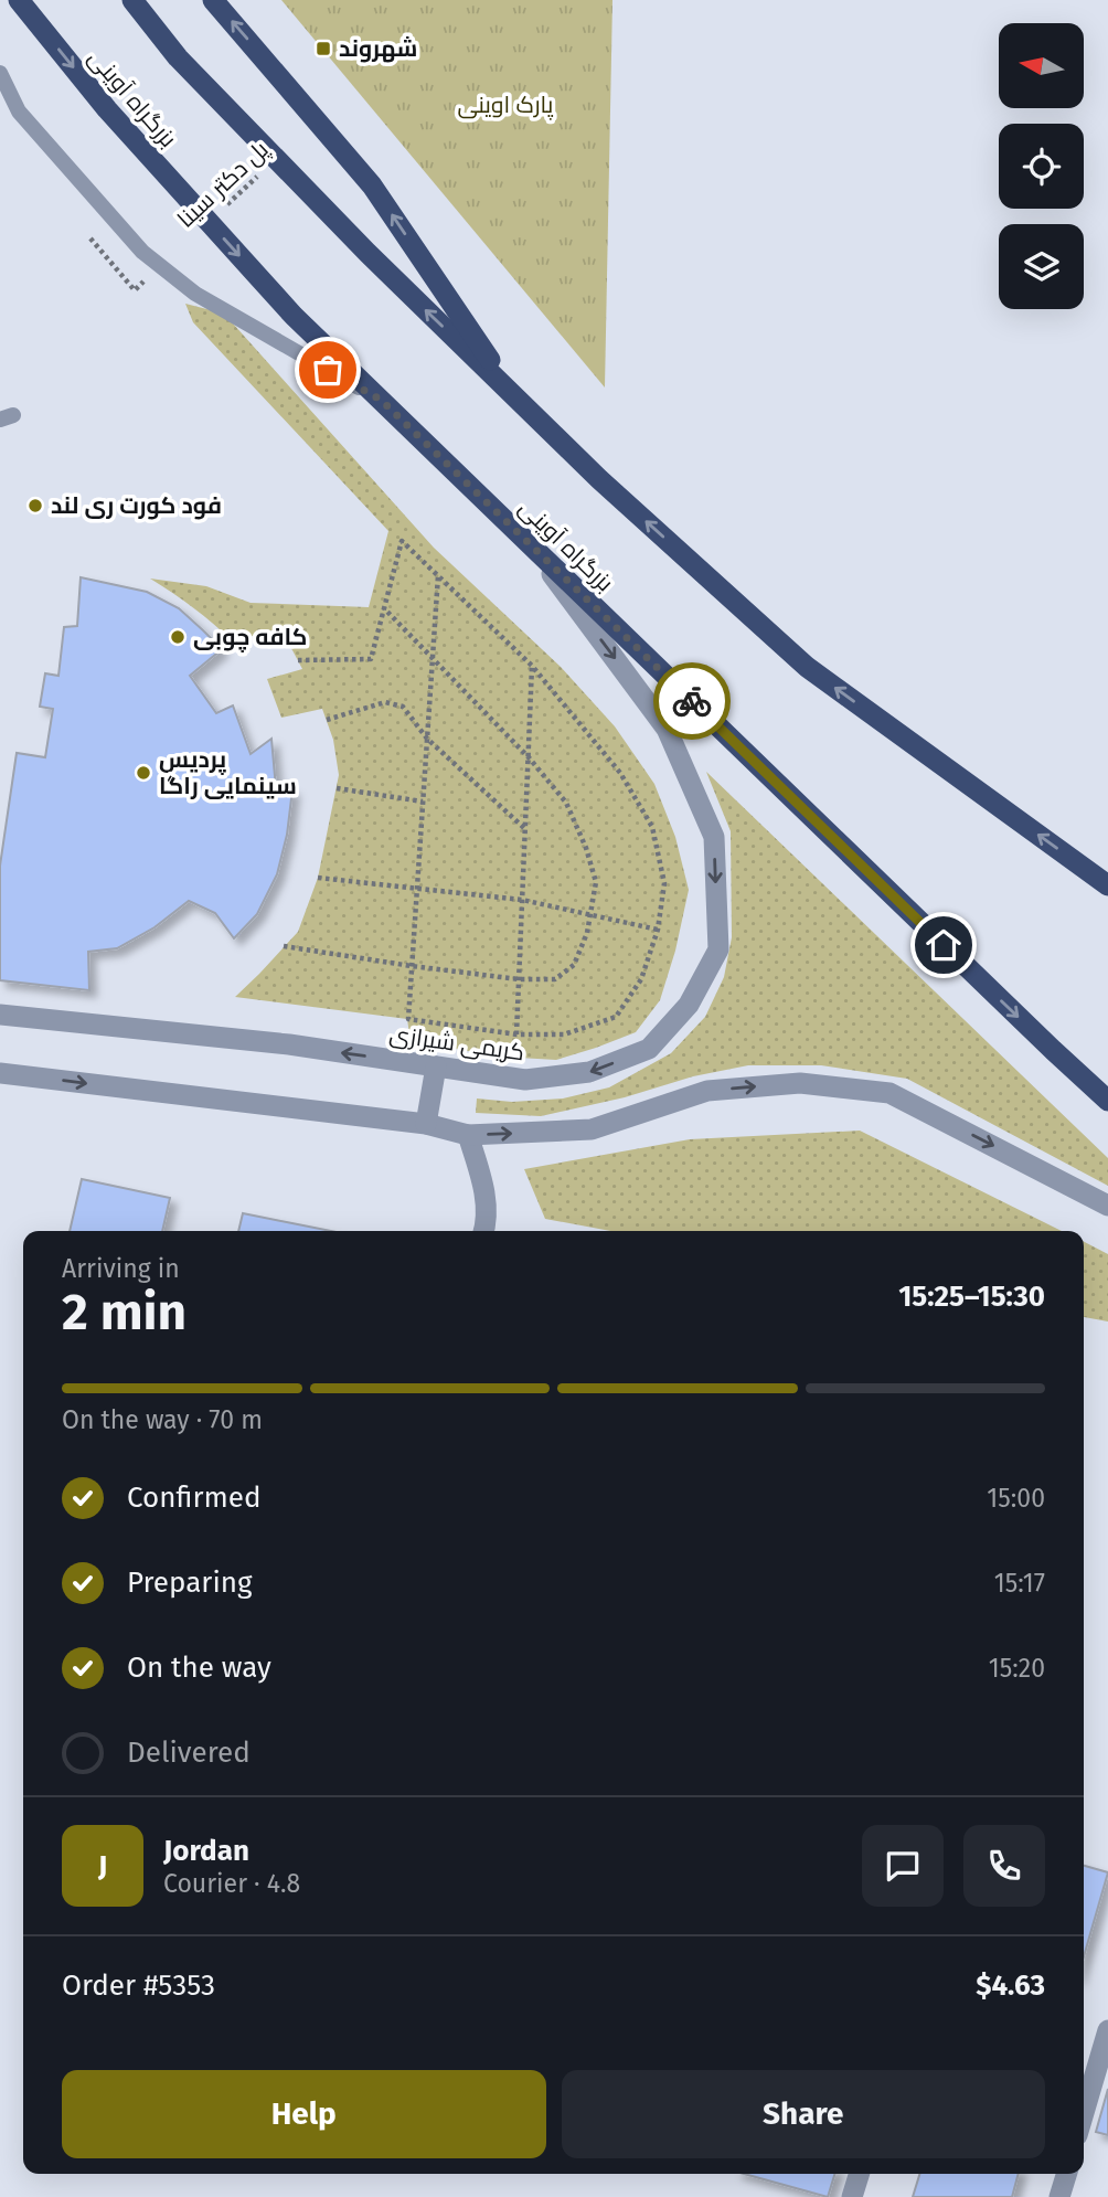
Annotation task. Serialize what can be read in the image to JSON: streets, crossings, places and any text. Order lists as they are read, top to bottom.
{
  "streets": {
    "highway": ["بزرگراه آوینی"],
    "street": ["کریمی شیرازی"],
    "path": ["پل دکتر سینا"]
  },
  "crossings": [
    ["بزرگراه آوینی", "کریمی شیرازی"]
  ],
  "parks": ["پارک اوینی"],
  "places": {
    "transit": ["شهروند"],
    "other": ["فود کورت ری لند", "کافه چوبی", "پردیس سینمایی راگا"]
  },
  "north": "left",
  "page": {
    "heading": ["2 min", "Arriving in", "15:25–15:30"],
    "panel": [
      "Jordan",
      "Courier · 4.8",
      "Order #5353",
      "$4.63"
    ],
    "bar": "On the way · 70 m",
    "list": [
      ["Confirmed", "15:00"],
      ["Preparing", "15:17"],
      ["On the way", "15:20"],
      "Delivered"
    ],
    "round": "J",
    "buttons": ["Help", "Share"]
  }
}
